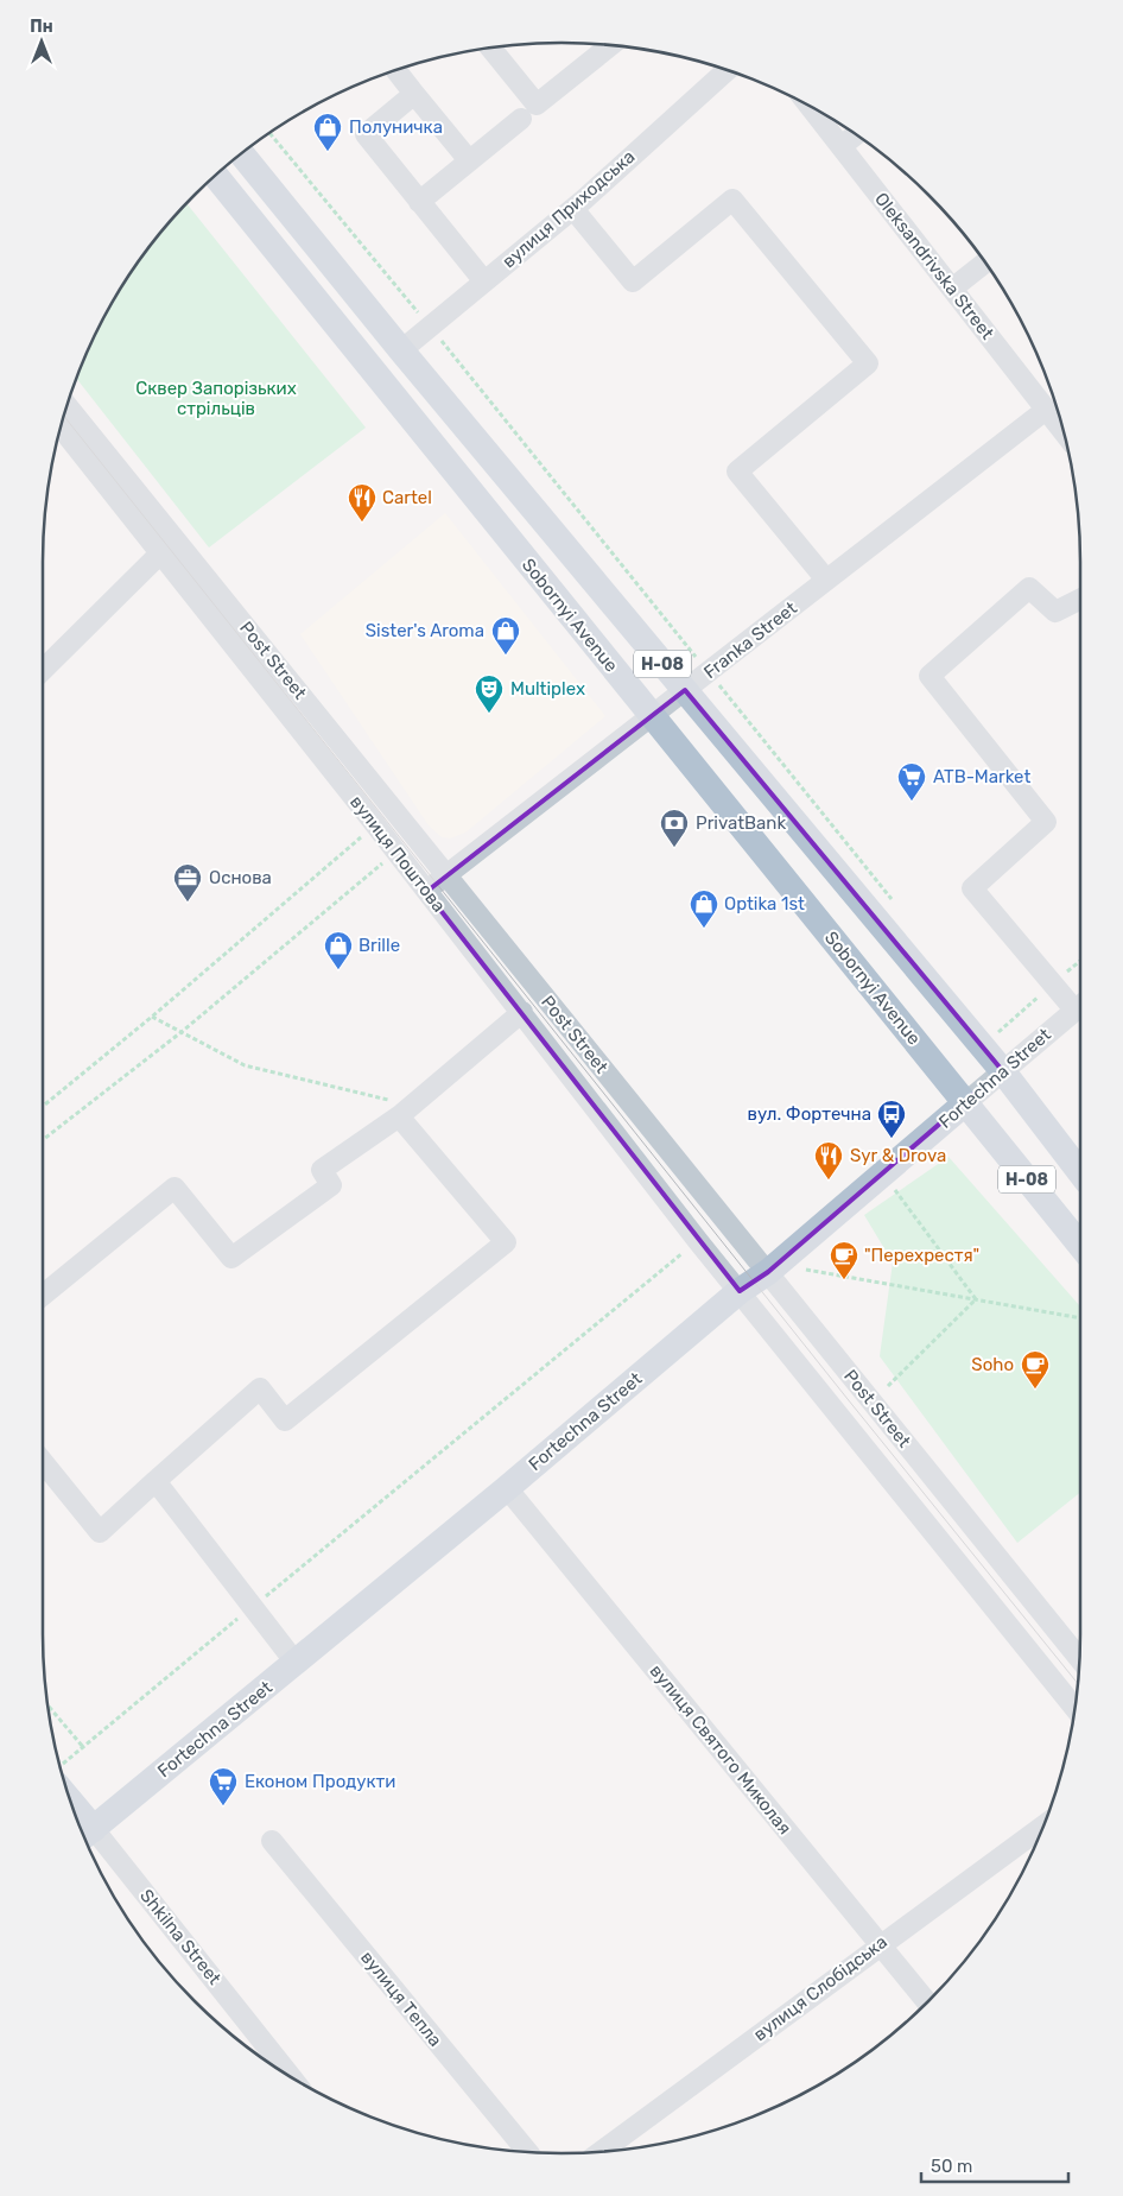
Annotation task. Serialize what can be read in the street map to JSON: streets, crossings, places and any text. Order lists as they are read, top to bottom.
{
  "streets": {
    "main road": [
      "Sobornyi Avenue",
      "Н-08",
      "Fortechna Street",
      "Shkilna Street"
    ],
    "street": [
      "вулиця Приходська",
      "Oleksandrivska Street",
      "Franka Street",
      "Post Street",
      "вулиця Поштова",
      "вулиця Святого Миколая",
      "вулиця Слобідська",
      "вулиця Тепла"
    ]
  },
  "crossings": [
    ["вулиця Приходська", "Н-08"],
    ["Oleksandrivska Street", "Franka Street"],
    ["Sobornyi Avenue", "Franka Street"],
    ["Sobornyi Avenue", "Fortechna Street"],
    ["Franka Street", "Post Street"],
    ["Franka Street", "Н-08"],
    ["Franka Street", "вулиця Поштова"],
    ["Post Street", "вулиця Поштова"],
    ["Post Street", "Fortechna Street"],
    ["Н-08", "Fortechna Street"],
    ["вулиця Поштова", "Fortechna Street"],
    ["Fortechna Street", "вулиця Святого Миколая"],
    ["Fortechna Street", "Shkilna Street"],
    ["вулиця Святого Миколая", "вулиця Слобідська"]
  ],
  "parks": ["Сквер Запорізьких стрільців"],
  "places": {
    "shop": [
      "Полуничка",
      "Sister's Aroma",
      "Оptika 1st",
      "Brille"
    ],
    "restaurant": ["Cartel", "Syr & Drova"],
    "theatre": ["Multiplex"],
    "supermarket": ["ATB-Market", "Економ Продукти"],
    "bank": ["PrivatBank"],
    "office": ["Основа"],
    "bus stop": ["вул. Фортечна"],
    "cafe": ["\"Перехрестя\"", "Soho"]
  },
  "scale_bar": "50 m",
  "north": "top"
}
